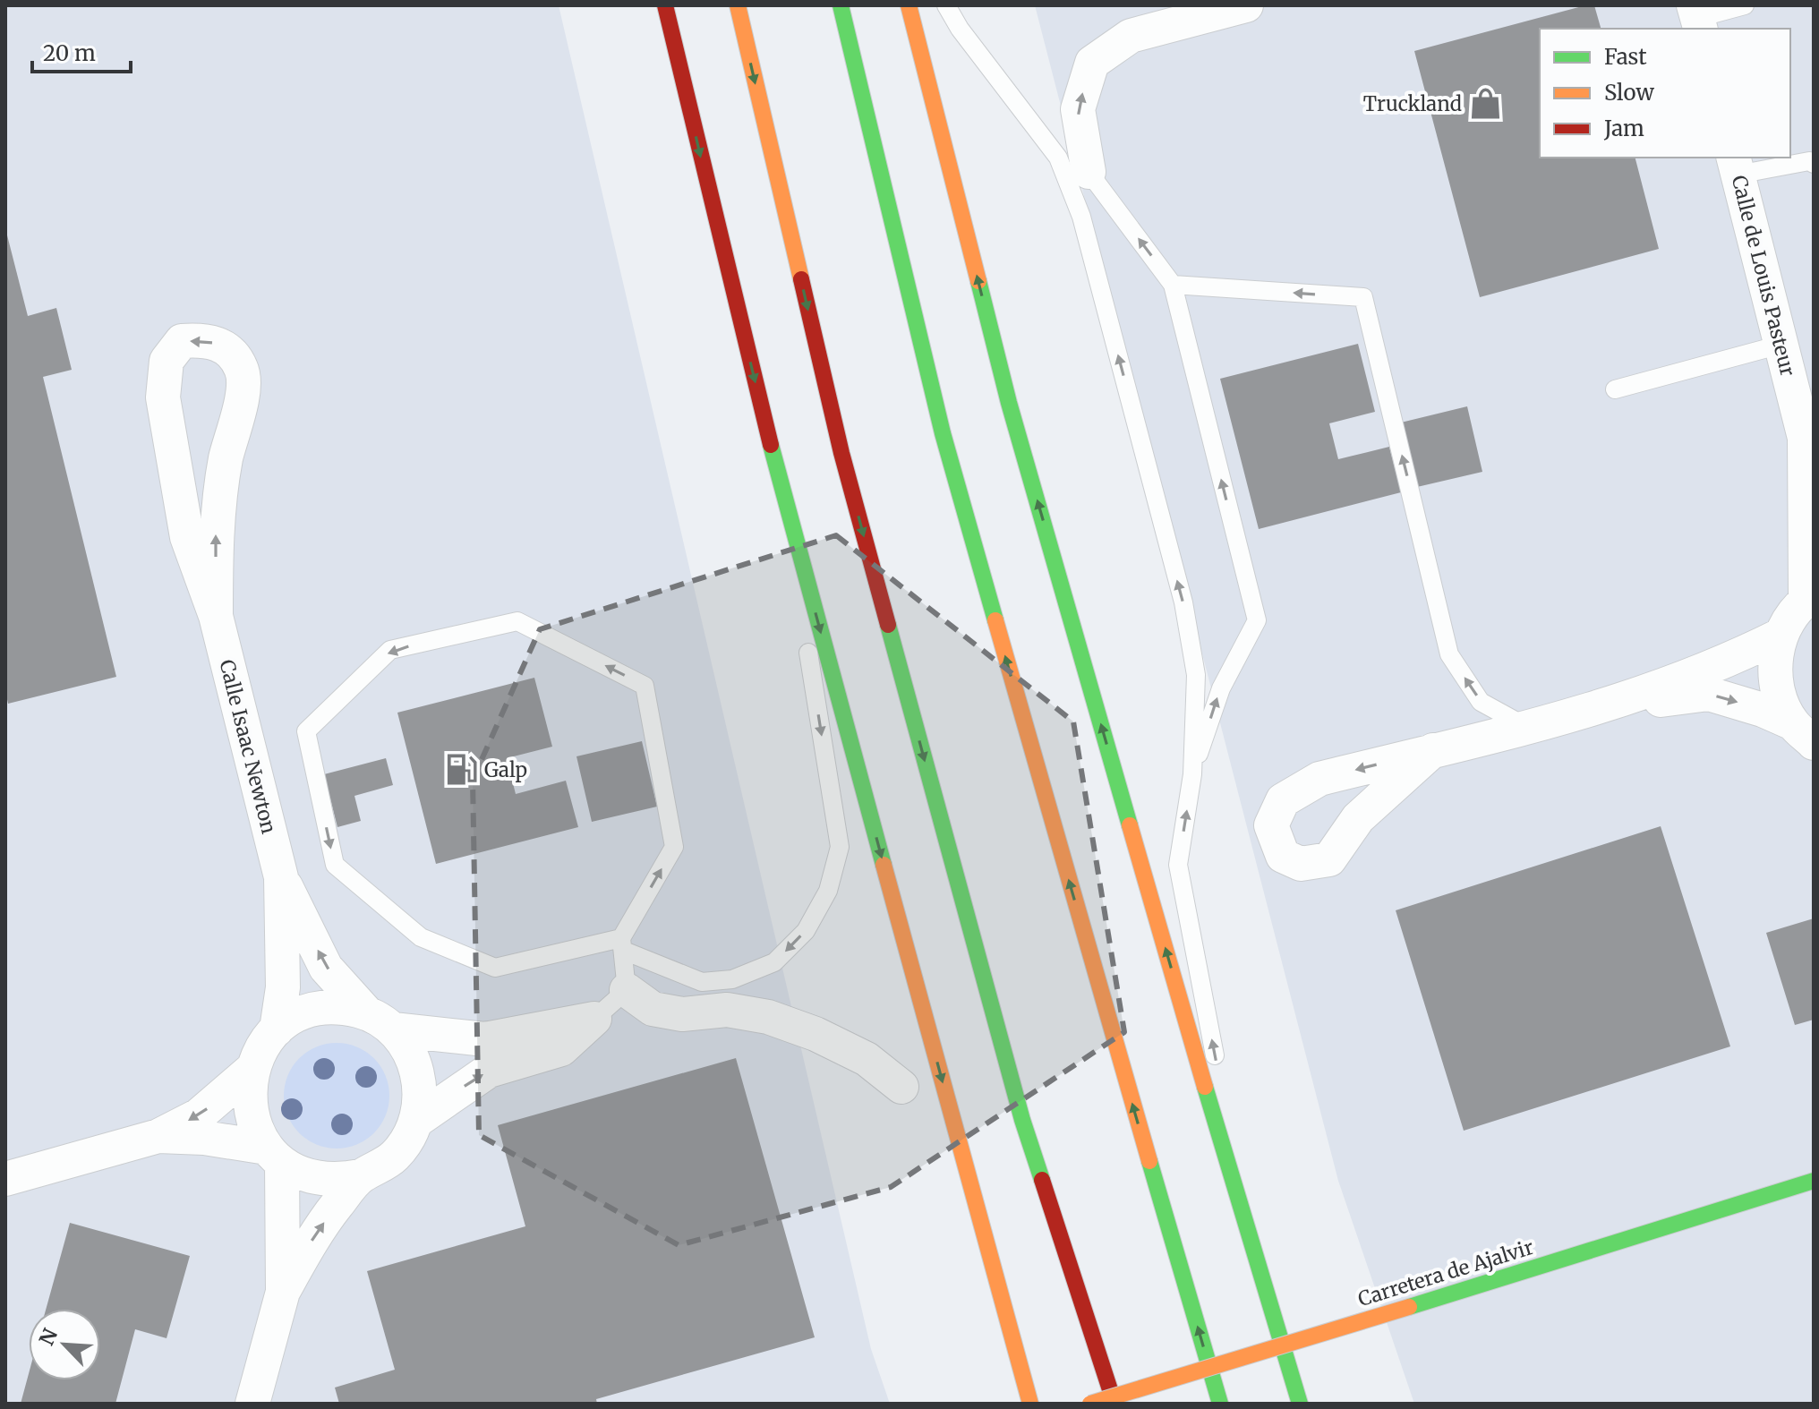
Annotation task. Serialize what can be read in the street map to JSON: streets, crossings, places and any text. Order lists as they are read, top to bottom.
{
  "streets": {
    "main road": ["Carretera de Ajalvir"],
    "street": ["Calle de Louis Pasteur", "Calle Isaac Newton"]
  },
  "places": {
    "shop": ["Truckland"],
    "fuel station": ["Galp"]
  },
  "legend": ["Fast", "Slow", "Jam"],
  "scale_bar": "20 m",
  "north": "top left"
}
